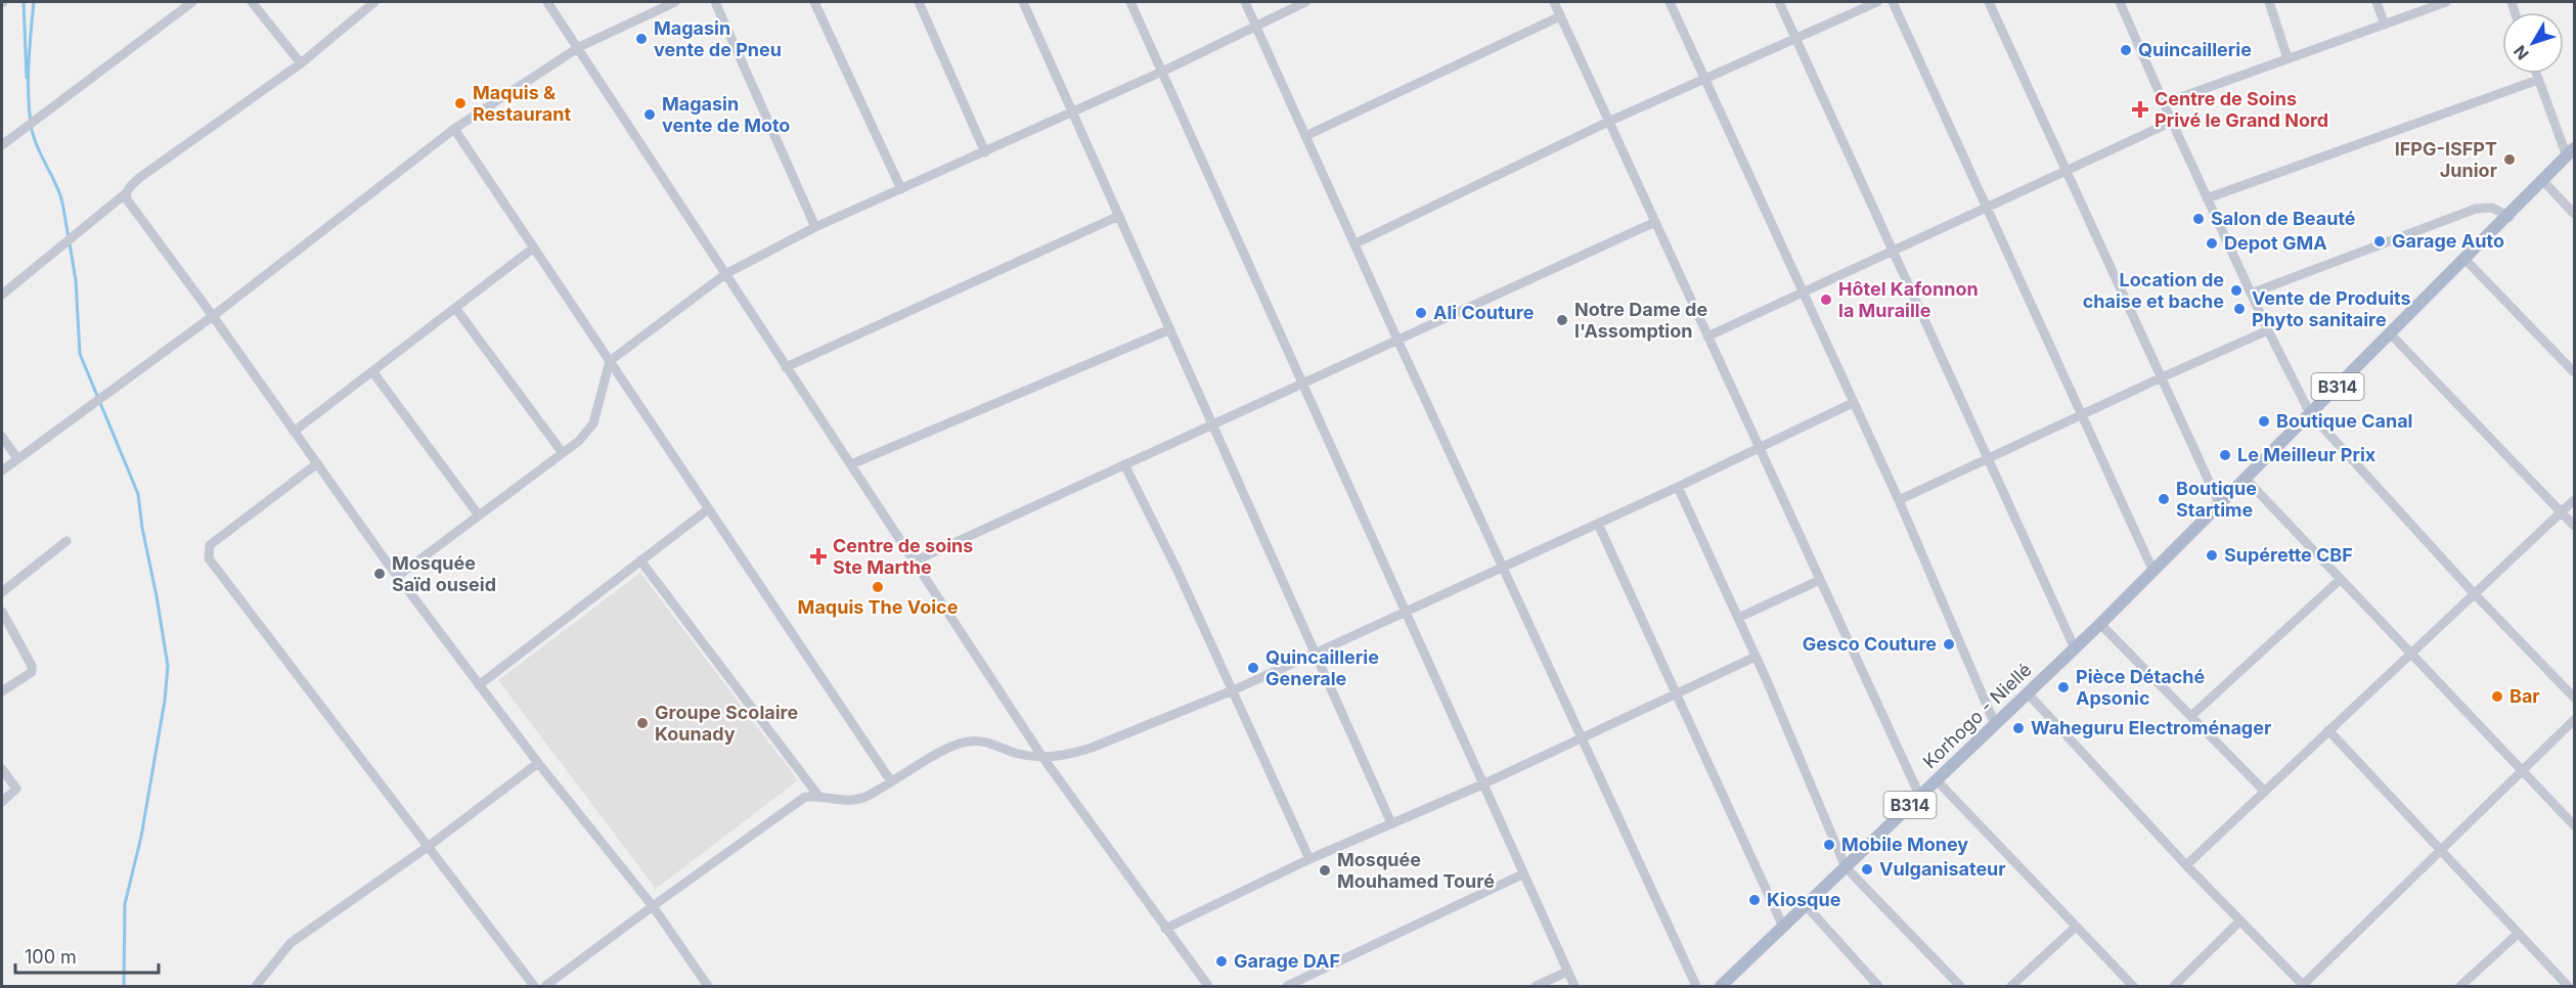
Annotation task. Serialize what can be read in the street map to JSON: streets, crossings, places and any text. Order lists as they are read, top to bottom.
{
  "streets": {
    "main road": ["B314", "Korhogo - Niellé"]
  },
  "crossings": [
    ["B314", "Korhogo - Niellé"]
  ],
  "places": {
    "other": [
      "Magasin vente de Pneu",
      "Quincaillerie",
      "Maquis & Restaurant",
      "Magasin vente de Moto",
      "IFPG-ISFPT Junior",
      "Salon de Beauté",
      "Garage Auto",
      "Depot GMA",
      "Location de chaise et bache",
      "Hôtel Kafonnon la Muraille",
      "Vente de Produits Phyto sanitaire",
      "Ali Couture",
      "Notre Dame de l'Assomption",
      "Boutique Canal",
      "Le Meilleur Prix",
      "Boutique Startime",
      "Supérette CBF",
      "Mosquée Saïd ouseid",
      "Maquis The Voice",
      "Gesco Couture",
      "Quincaillerie Generale",
      "Pièce Détaché Apsonic",
      "Bar",
      "Groupe Scolaire Kounady",
      "Waheguru Electroménager",
      "Mobile Money",
      "Vulganisateur",
      "Mosquée Mouhamed Touré",
      "Kiosque",
      "Garage DAF"
    ],
    "health": ["Centre de Soins Privé le Grand Nord", "Centre de soins Ste Marthe"]
  },
  "scale_bar": "100 m",
  "north": "bottom left"
}
